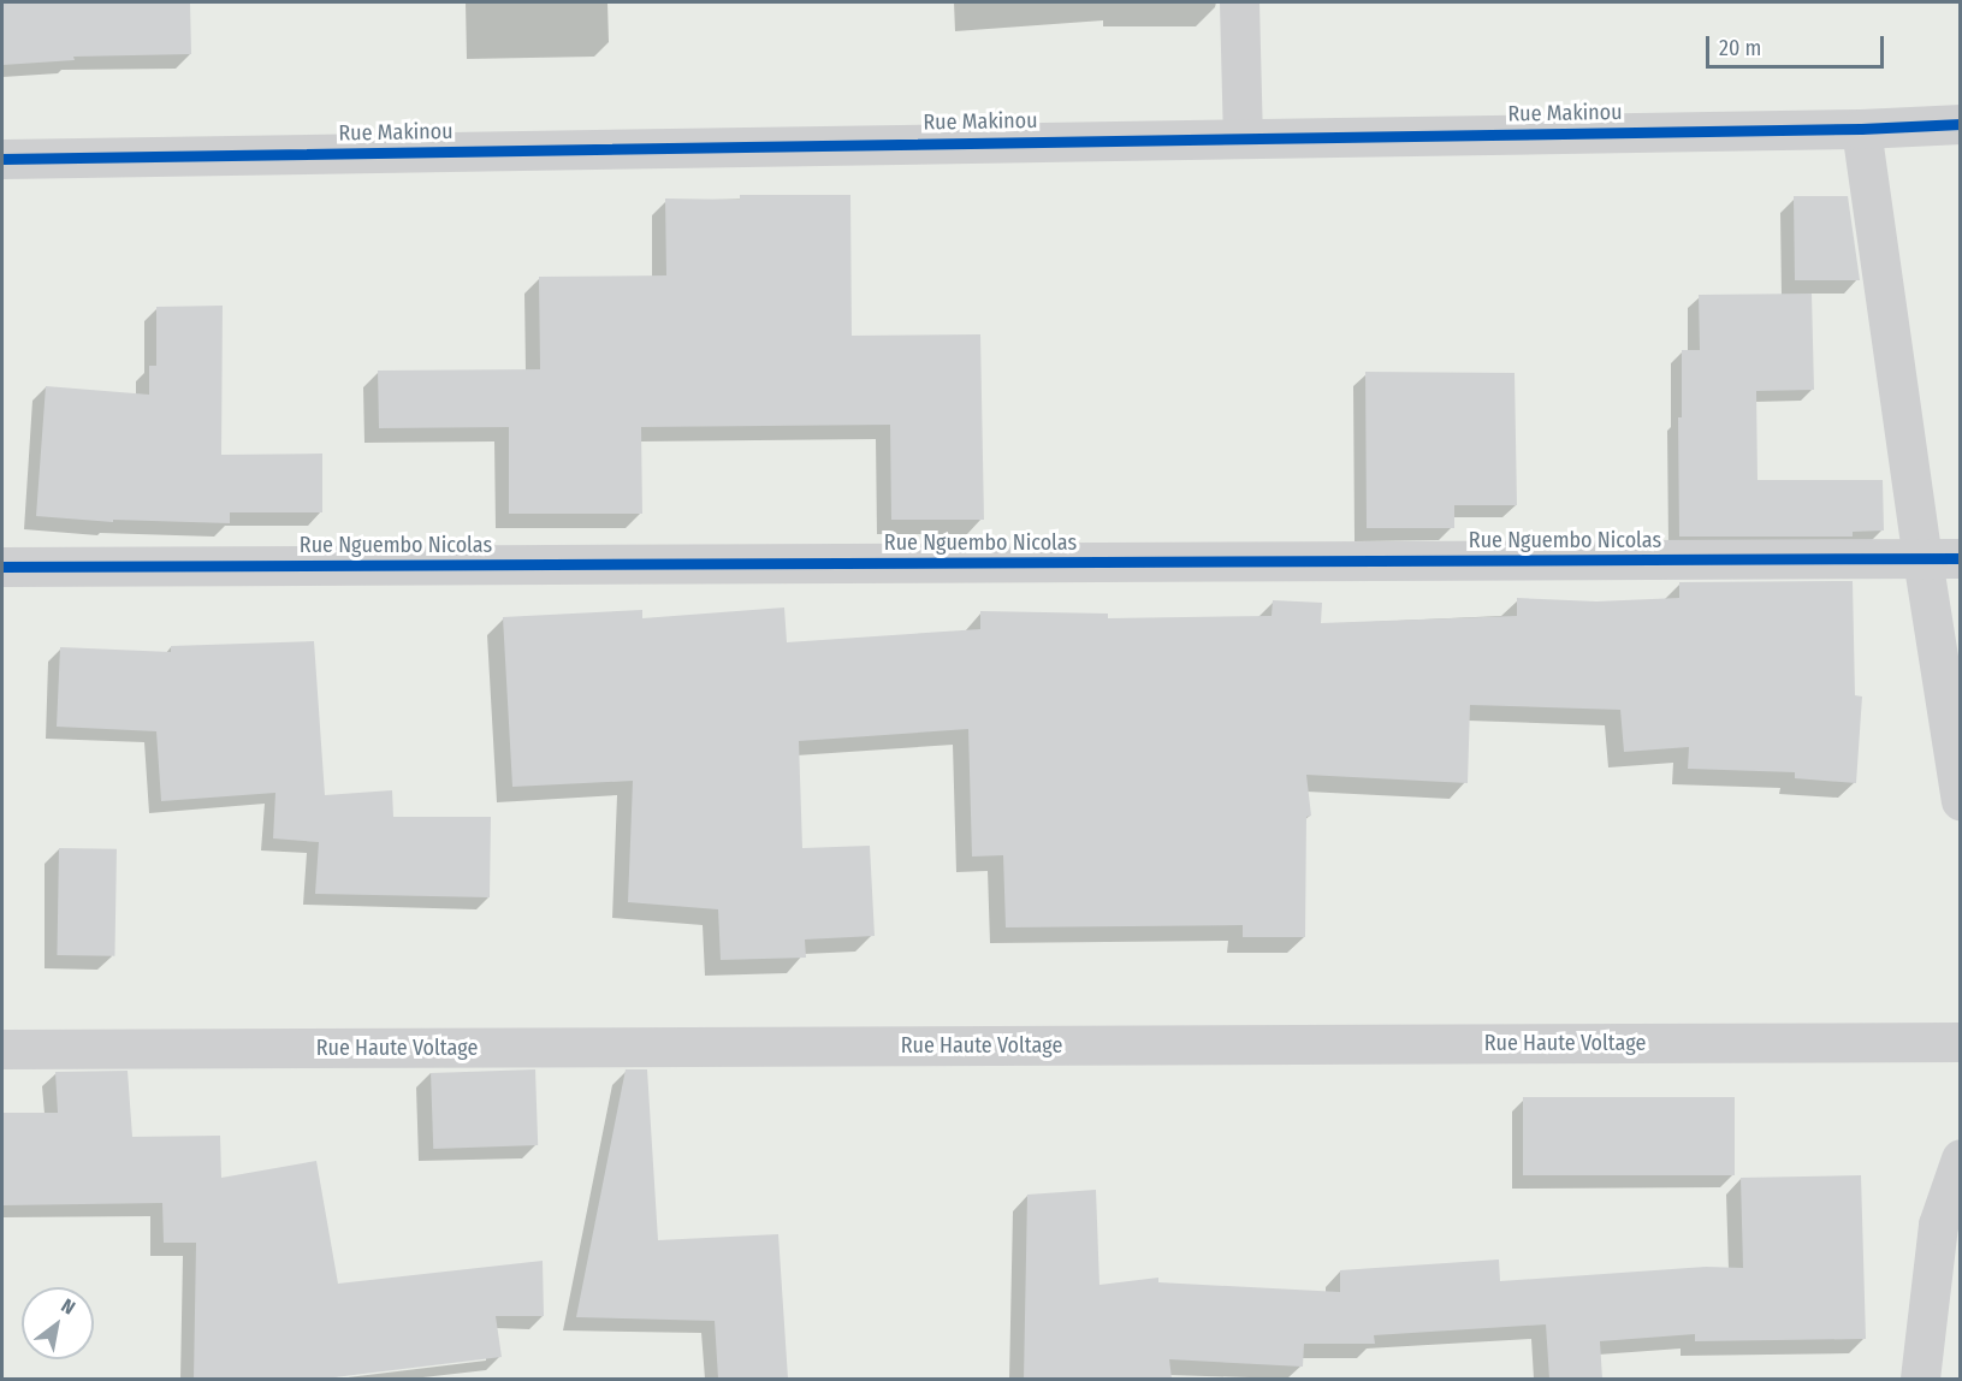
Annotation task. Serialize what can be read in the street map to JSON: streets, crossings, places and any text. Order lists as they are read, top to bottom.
{
  "streets": {
    "street": ["Rue Makinou", "Rue Nguembo Nicolas", "Rue Haute Voltage"]
  },
  "scale_bar": "20 m",
  "north": "top right"
}
